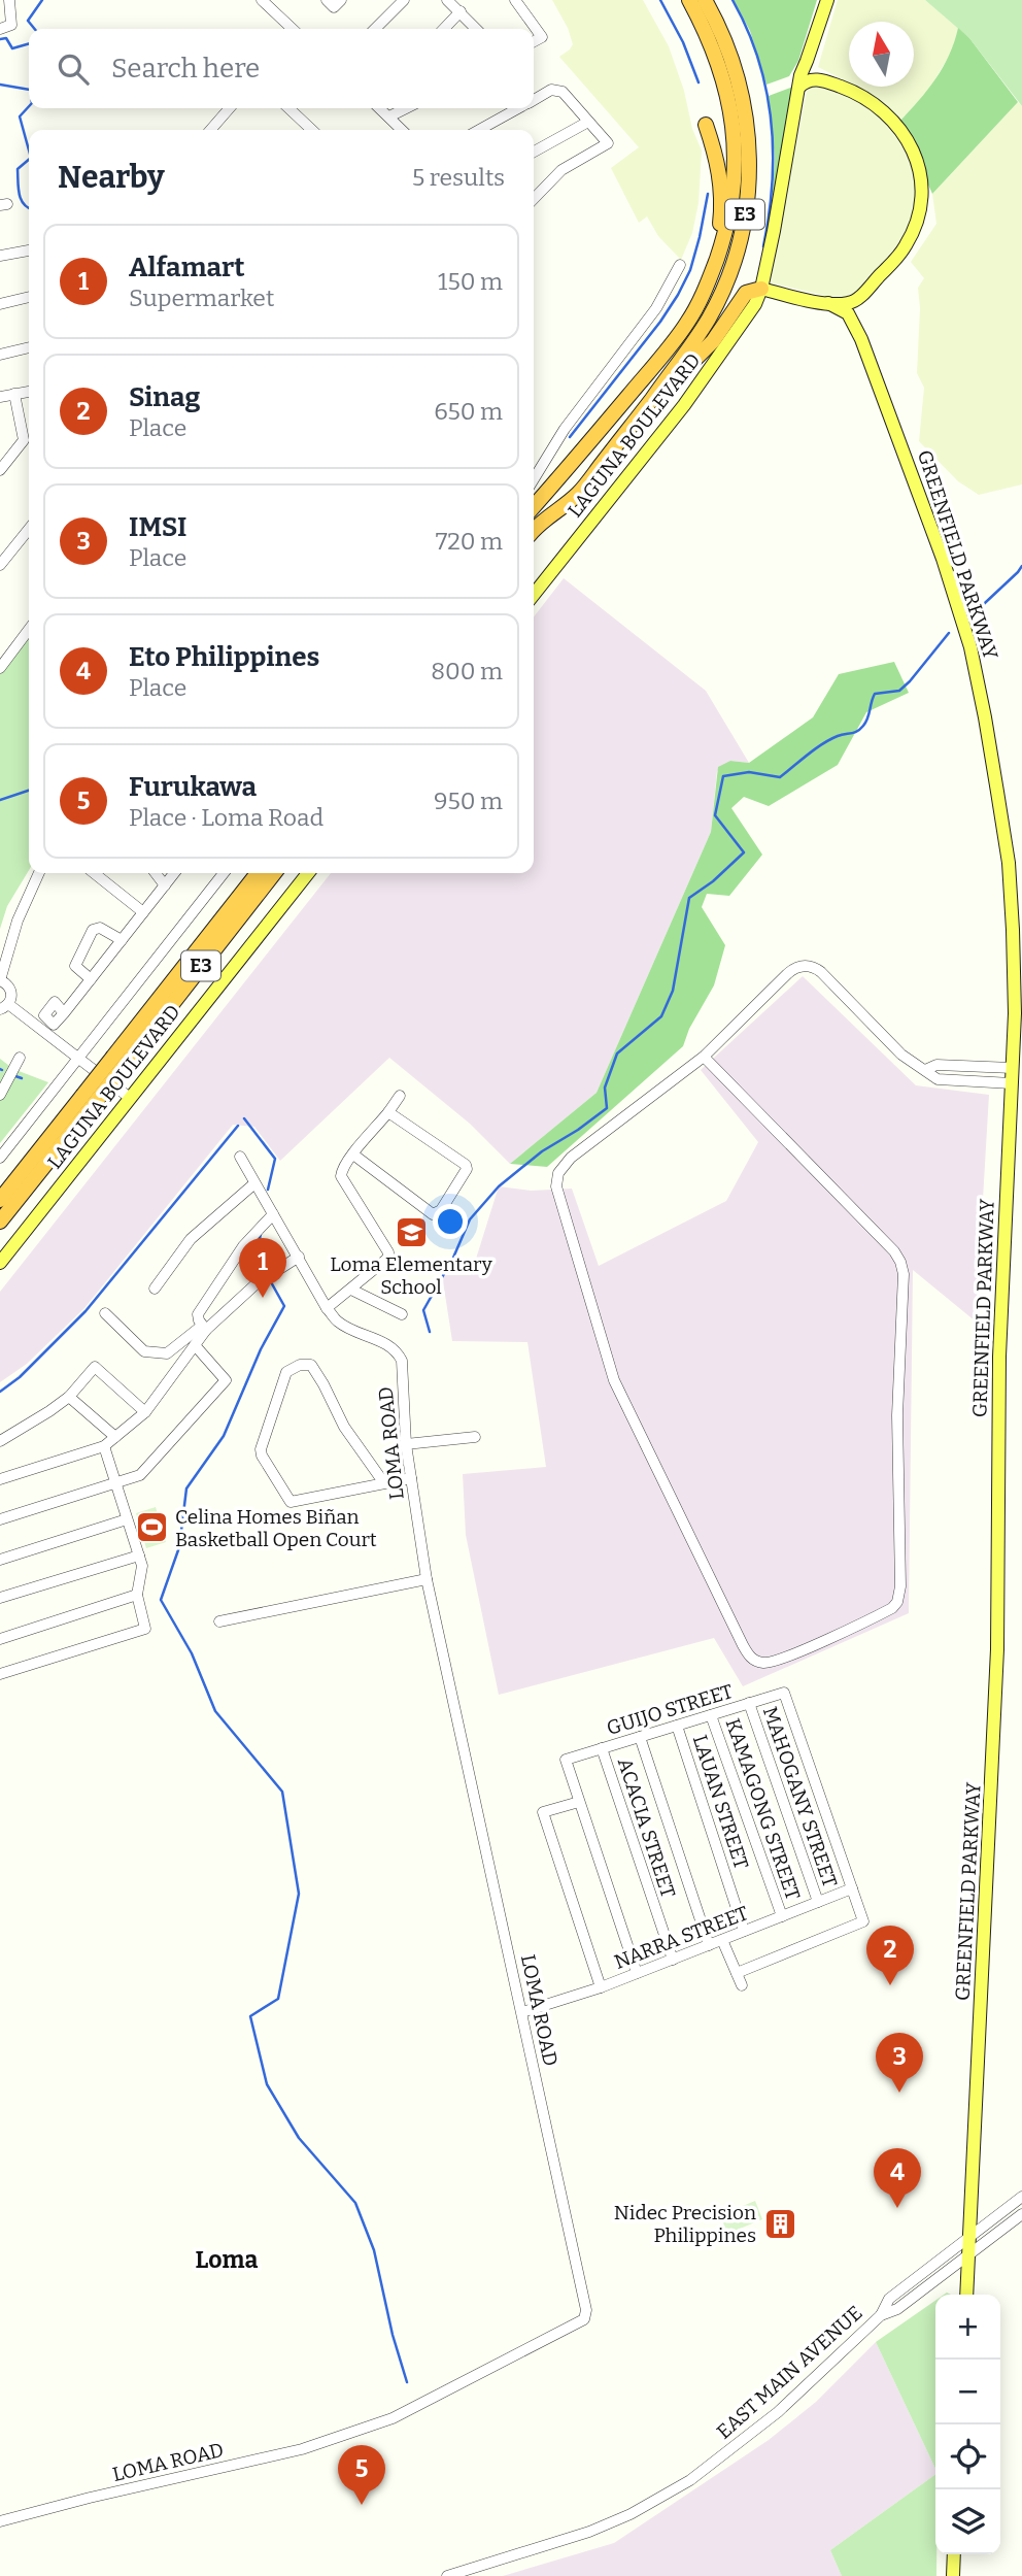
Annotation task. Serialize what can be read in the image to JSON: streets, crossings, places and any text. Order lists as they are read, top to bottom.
{
  "streets": {
    "highway": ["E3"],
    "main road": ["LAGUNA BOULEVARD", "GREENFIELD PARKWAY"],
    "street": [
      "LOMA ROAD",
      "GUIJO STREET",
      "MAHOGANY STREET",
      "LAUAN STREET",
      "KAMAGONG STREET",
      "ACACIA STREET",
      "NARRA STREET",
      "EAST MAIN AVENUE"
    ]
  },
  "crossings": [
    ["LAGUNA BOULEVARD", "GREENFIELD PARKWAY"],
    ["GREENFIELD PARKWAY", "EAST MAIN AVENUE"],
    ["LOMA ROAD", "NARRA STREET"],
    ["GUIJO STREET", "MAHOGANY STREET"],
    ["GUIJO STREET", "LAUAN STREET"],
    ["GUIJO STREET", "KAMAGONG STREET"],
    ["GUIJO STREET", "ACACIA STREET"],
    ["GUIJO STREET", "NARRA STREET"],
    ["MAHOGANY STREET", "NARRA STREET"],
    ["LAUAN STREET", "NARRA STREET"],
    ["KAMAGONG STREET", "NARRA STREET"],
    ["ACACIA STREET", "NARRA STREET"]
  ],
  "districts": ["Loma"],
  "places": {
    "school or university": ["Loma Elementary School"],
    "sports": ["Celina Homes Biñan Basketball Open Court"],
    "building": ["Nidec Precision Philippines"]
  },
  "north": "top",
  "page": {
    "search": "Search here",
    "heading": ["Nearby", "5 results"],
    "list": [
      {
        "mark": "1",
        "name": "Alfamart",
        "note": "Supermarket",
        "value": "150 m"
      },
      {
        "mark": "2",
        "name": "Sinag",
        "note": "Place",
        "value": "650 m"
      },
      {
        "mark": "3",
        "name": "IMSI",
        "note": "Place",
        "value": "720 m"
      },
      {
        "mark": "4",
        "name": "Eto Philippines",
        "note": "Place",
        "value": "800 m"
      },
      {
        "mark": "5",
        "name": "Furukawa",
        "note": "Place · Loma Road",
        "value": "950 m"
      }
    ],
    "pins": [
      "1",
      "2",
      "3",
      "4",
      "5"
    ],
    "map_buttons": ["+", "−"]
  }
}
